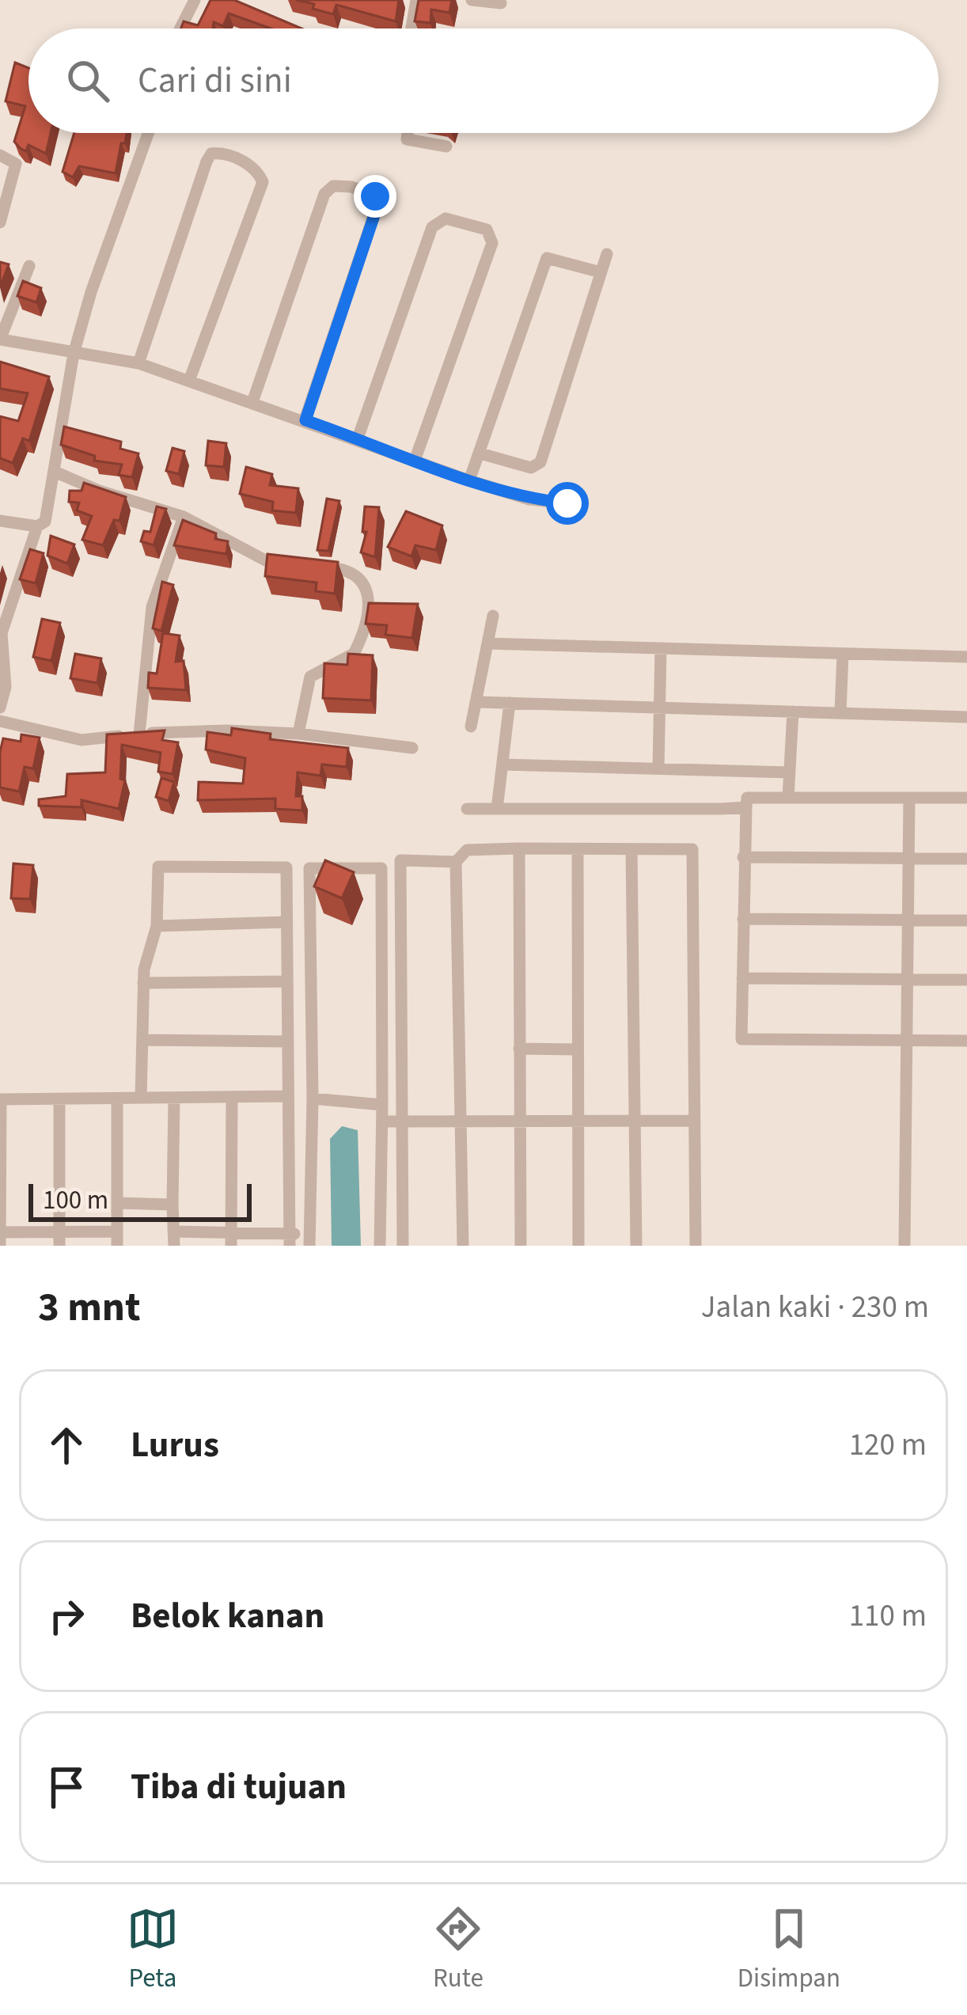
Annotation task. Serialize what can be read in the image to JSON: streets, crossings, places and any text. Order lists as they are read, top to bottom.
{
  "scale_bar": "100 m",
  "page": {
    "search": "Cari di sini",
    "scale": "100 m",
    "heading": ["3 mnt", "Jalan kaki · 230 m"],
    "list": [
      ["Lurus", "120 m"],
      ["Belok kanan", "110 m"],
      "Tiba di tujuan"
    ],
    "nav": ["Peta", "Rute", "Disimpan"]
  }
}
